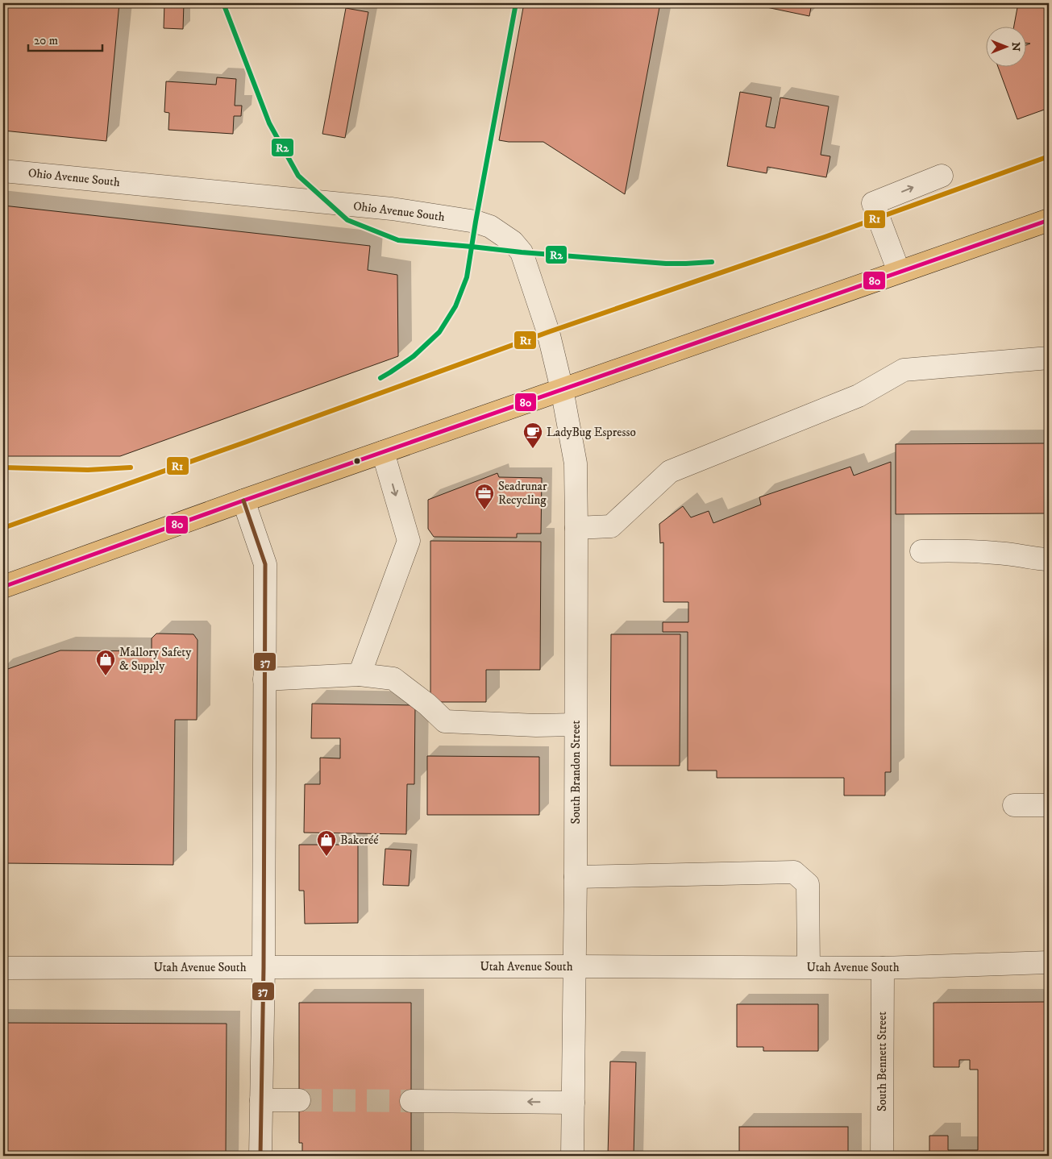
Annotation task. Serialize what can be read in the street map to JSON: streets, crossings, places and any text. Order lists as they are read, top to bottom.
{
  "streets": {
    "street": [
      "Ohio Avenue South",
      "South Brandon Street",
      "Utah Avenue South",
      "South Bennett Street"
    ]
  },
  "crossings": [
    ["Ohio Avenue South", "South Brandon Street"],
    ["South Brandon Street", "Utah Avenue South"],
    ["Utah Avenue South", "South Bennett Street"]
  ],
  "places": {
    "cafe": ["LadyBug Espresso"],
    "office": ["Seadrunar Recycling"],
    "shop": ["Mallory Safety & Supply", "Bakeréé"]
  },
  "lines": [
    "transit line R2",
    "transit line R1",
    "transit line 80",
    "transit line 37"
  ],
  "scale_bar": "20 m",
  "north": "right"
}
